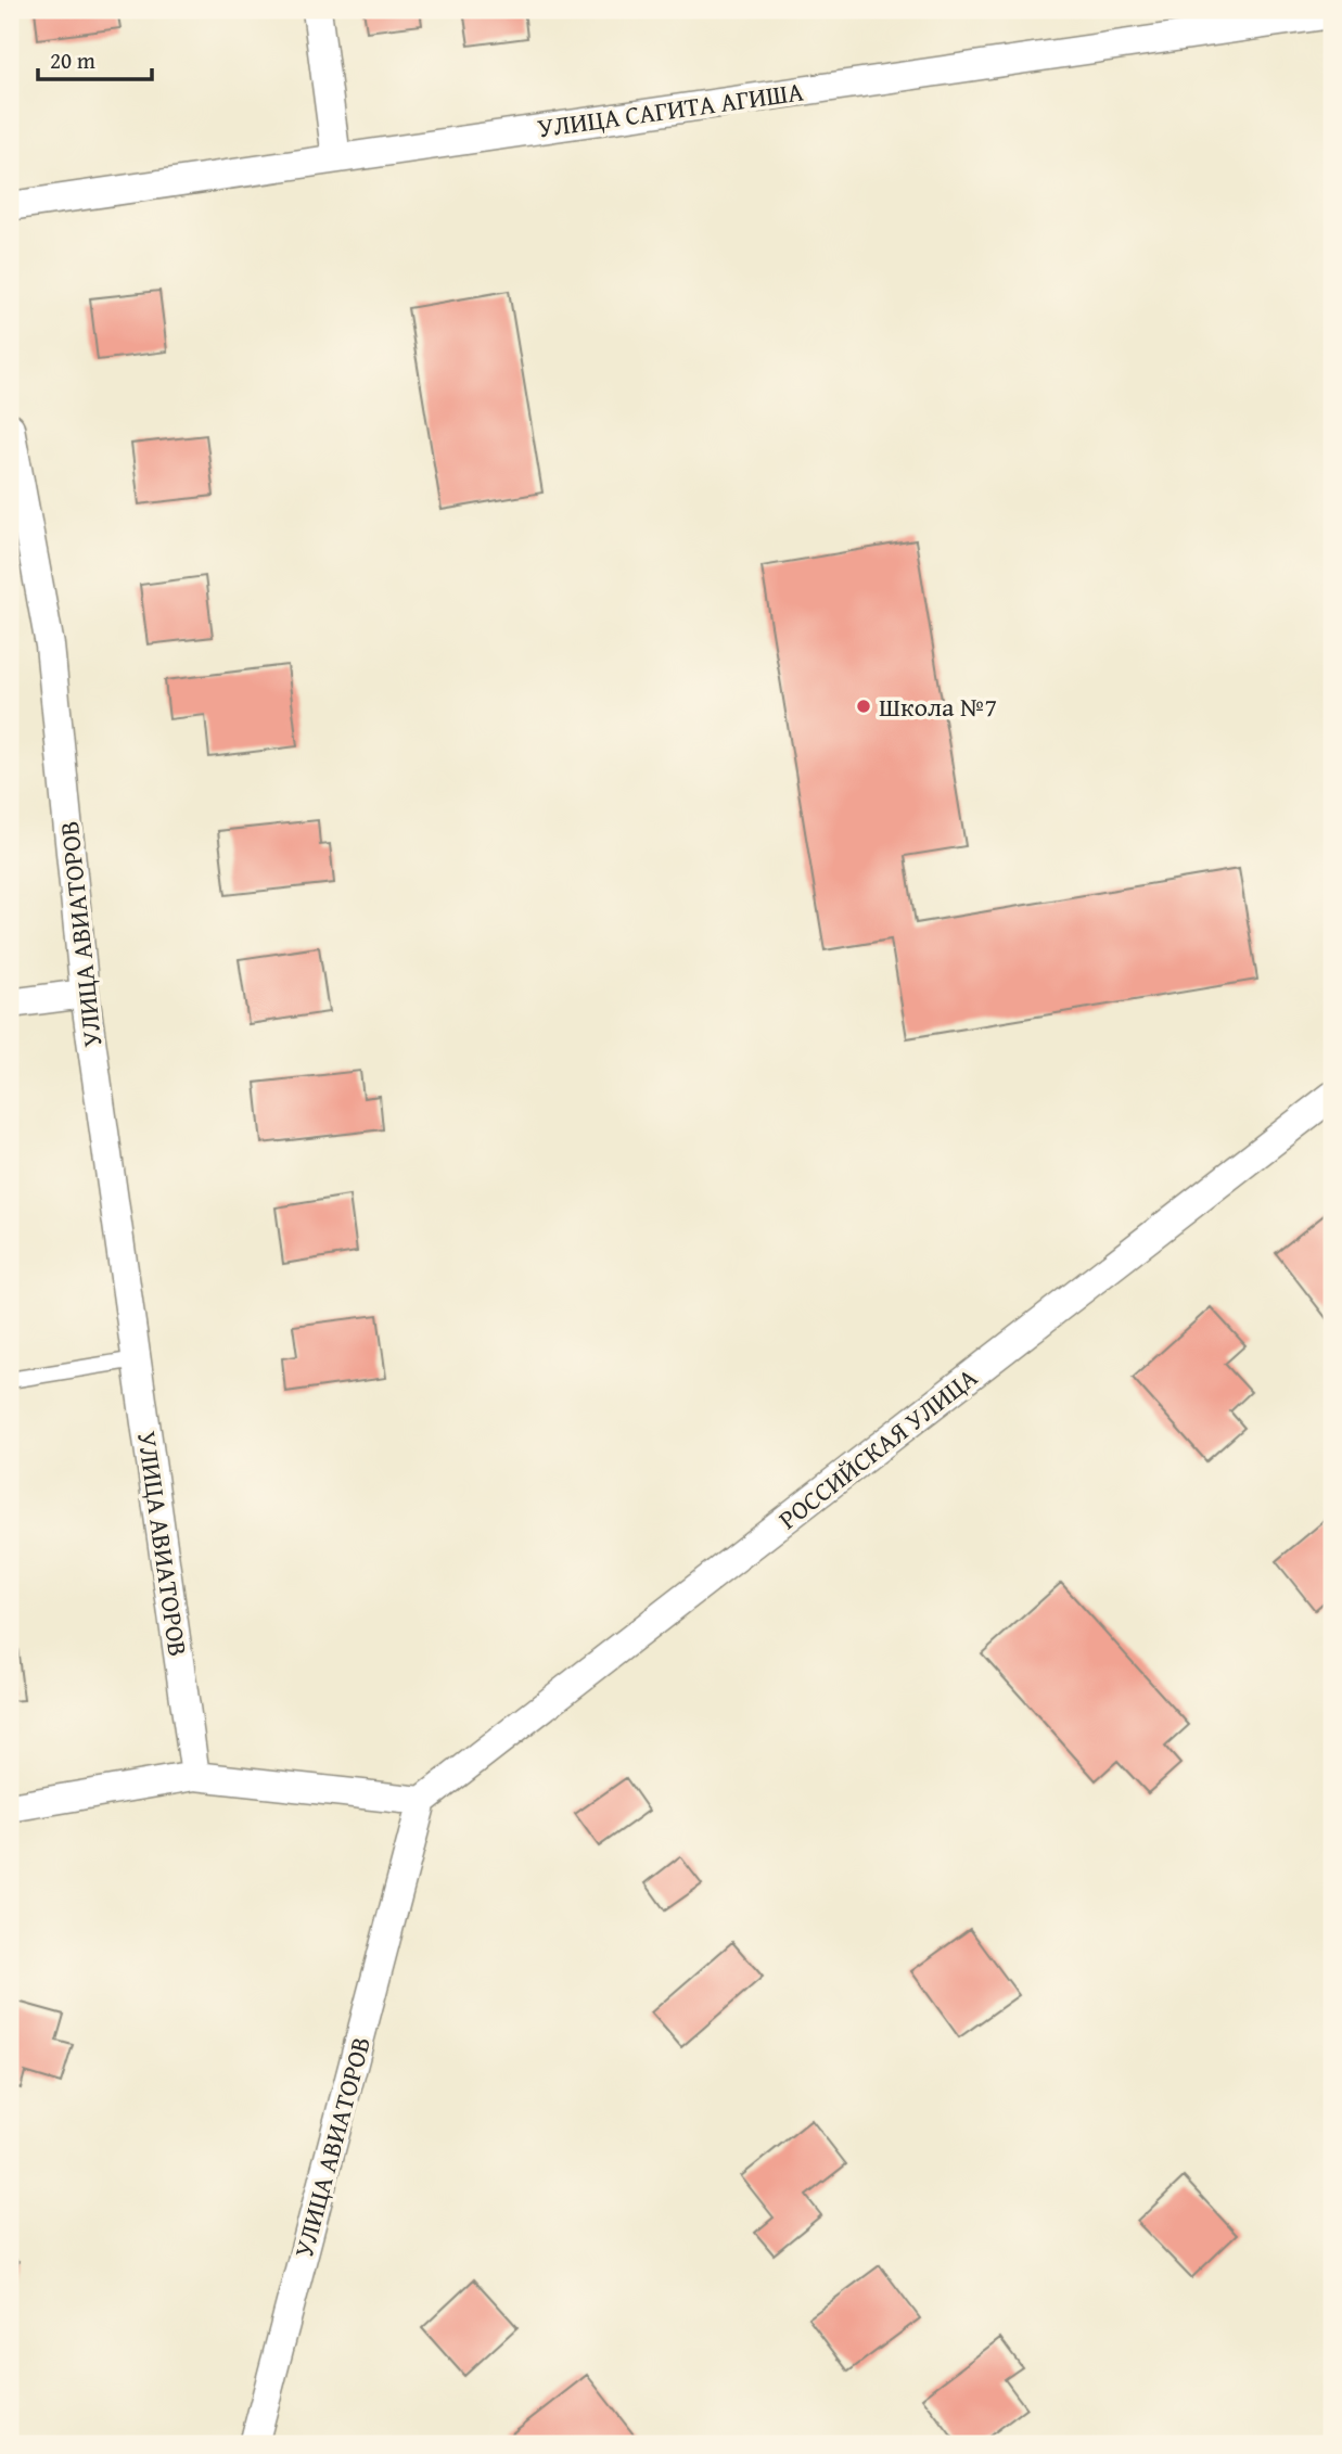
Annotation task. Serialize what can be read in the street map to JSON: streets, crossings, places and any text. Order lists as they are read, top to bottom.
{
  "streets": {
    "street": ["УЛИЦА САГИТА АГИША", "УЛИЦА АВИАТОРОВ", "РОССИЙСКАЯ УЛИЦА"]
  },
  "crossings": [
    ["УЛИЦА АВИАТОРОВ", "РОССИЙСКАЯ УЛИЦА"]
  ],
  "places": ["Школа №7"],
  "scale_bar": "20 m"
}
